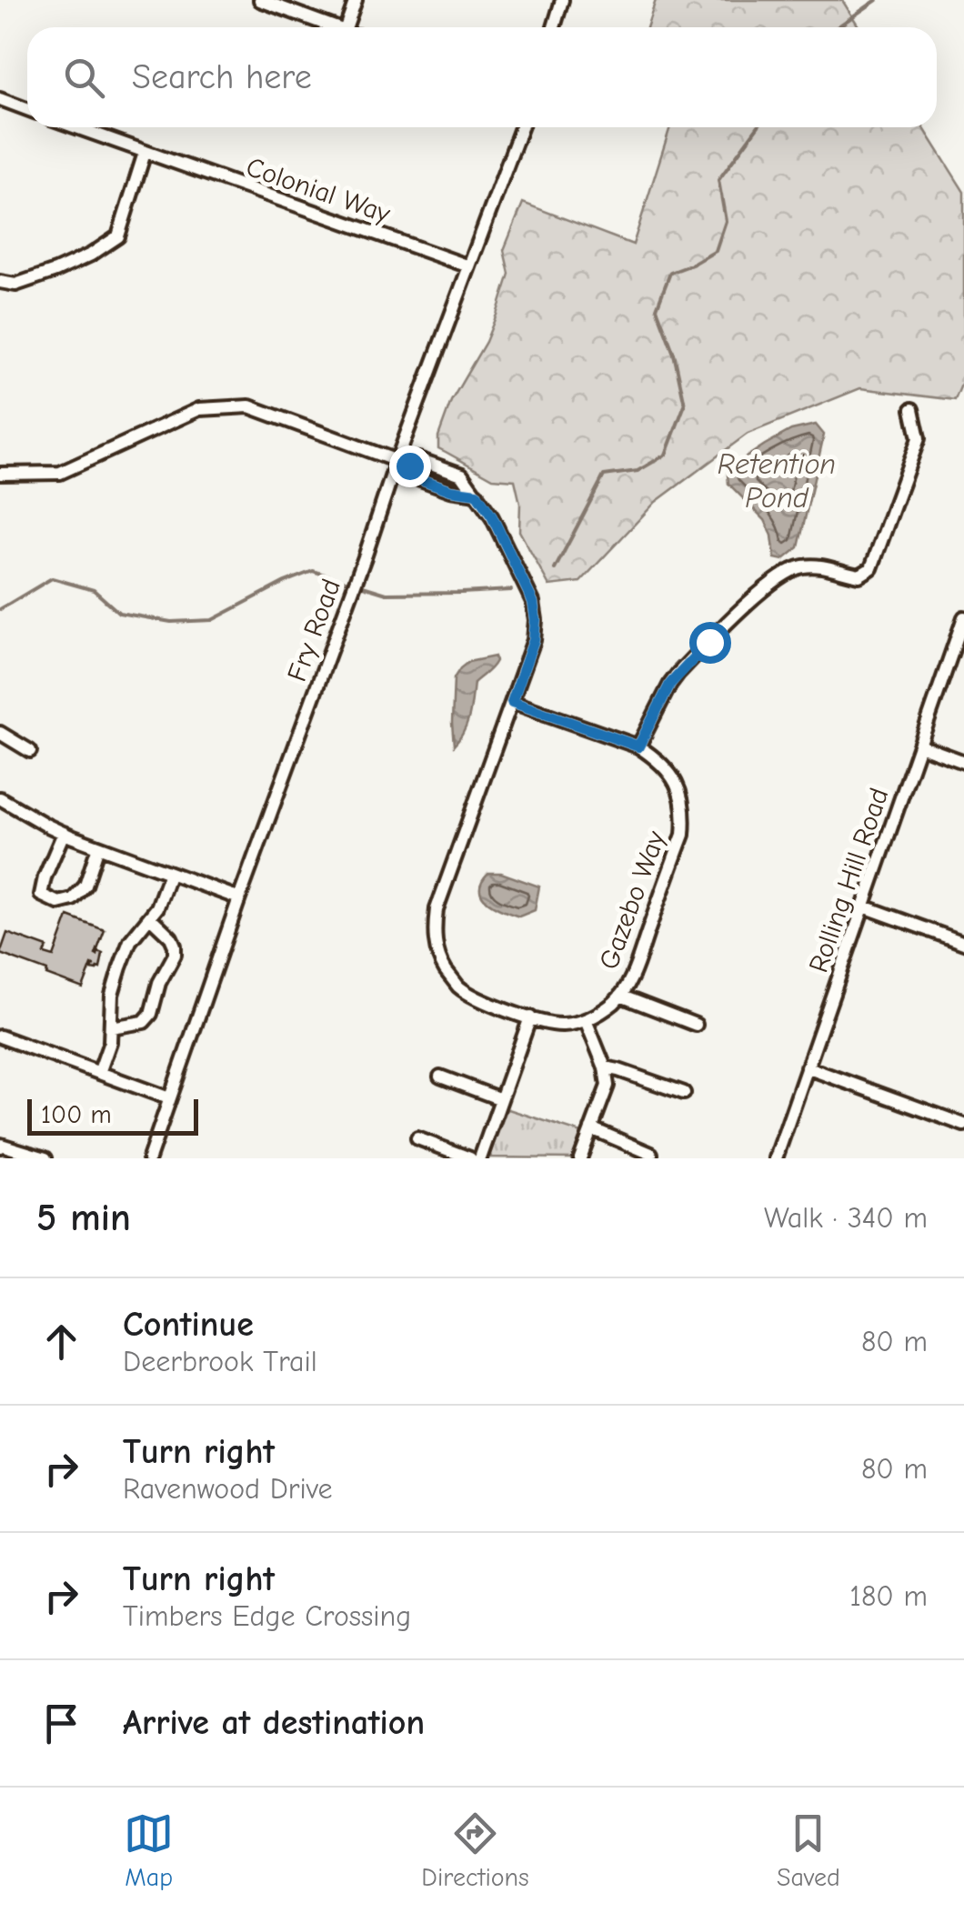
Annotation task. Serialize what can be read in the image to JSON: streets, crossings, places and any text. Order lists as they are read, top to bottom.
{
  "streets": {
    "street": [
      "Colonial Way",
      "Fry Road",
      "Rolling Hill Road",
      "Gazebo Way"
    ]
  },
  "crossings": [
    ["Colonial Way", "Fry Road"]
  ],
  "water": ["Retention Pond"],
  "scale_bar": "100 m",
  "page": {
    "search": "Search here",
    "scale": "100 m",
    "heading": ["5 min", "Walk · 340 m"],
    "list": [
      ["Continue", "Deerbrook Trail", "80 m"],
      ["Turn right", "Ravenwood Drive", "80 m"],
      ["Turn right", "Timbers Edge Crossing", "180 m"],
      "Arrive at destination"
    ],
    "nav": ["Map", "Directions", "Saved"]
  }
}
